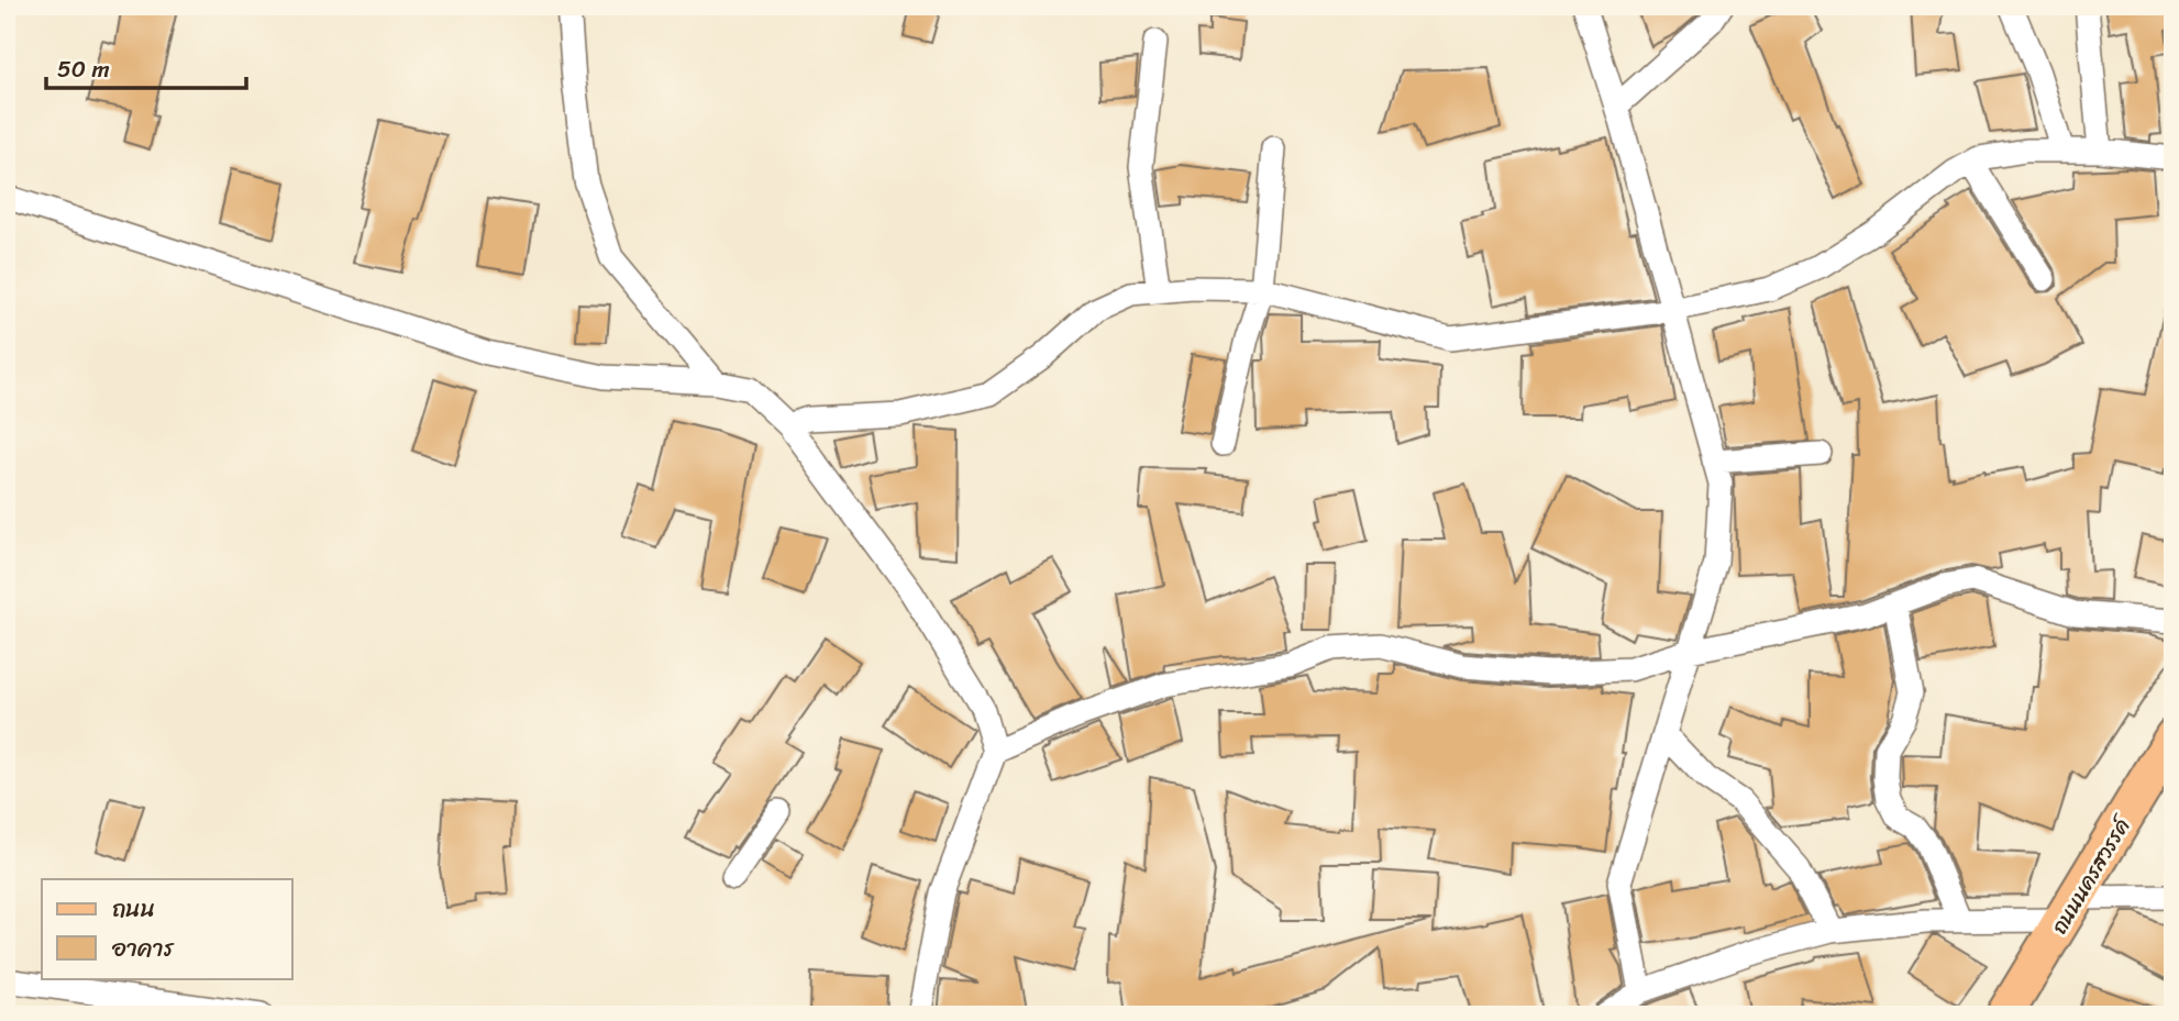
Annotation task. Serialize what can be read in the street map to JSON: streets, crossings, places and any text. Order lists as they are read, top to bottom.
{
  "streets": {
    "main road": ["ถนนนครสวรรค์"]
  },
  "legend": ["ถนน", "อาคาร"],
  "scale_bar": "50 m"
}
